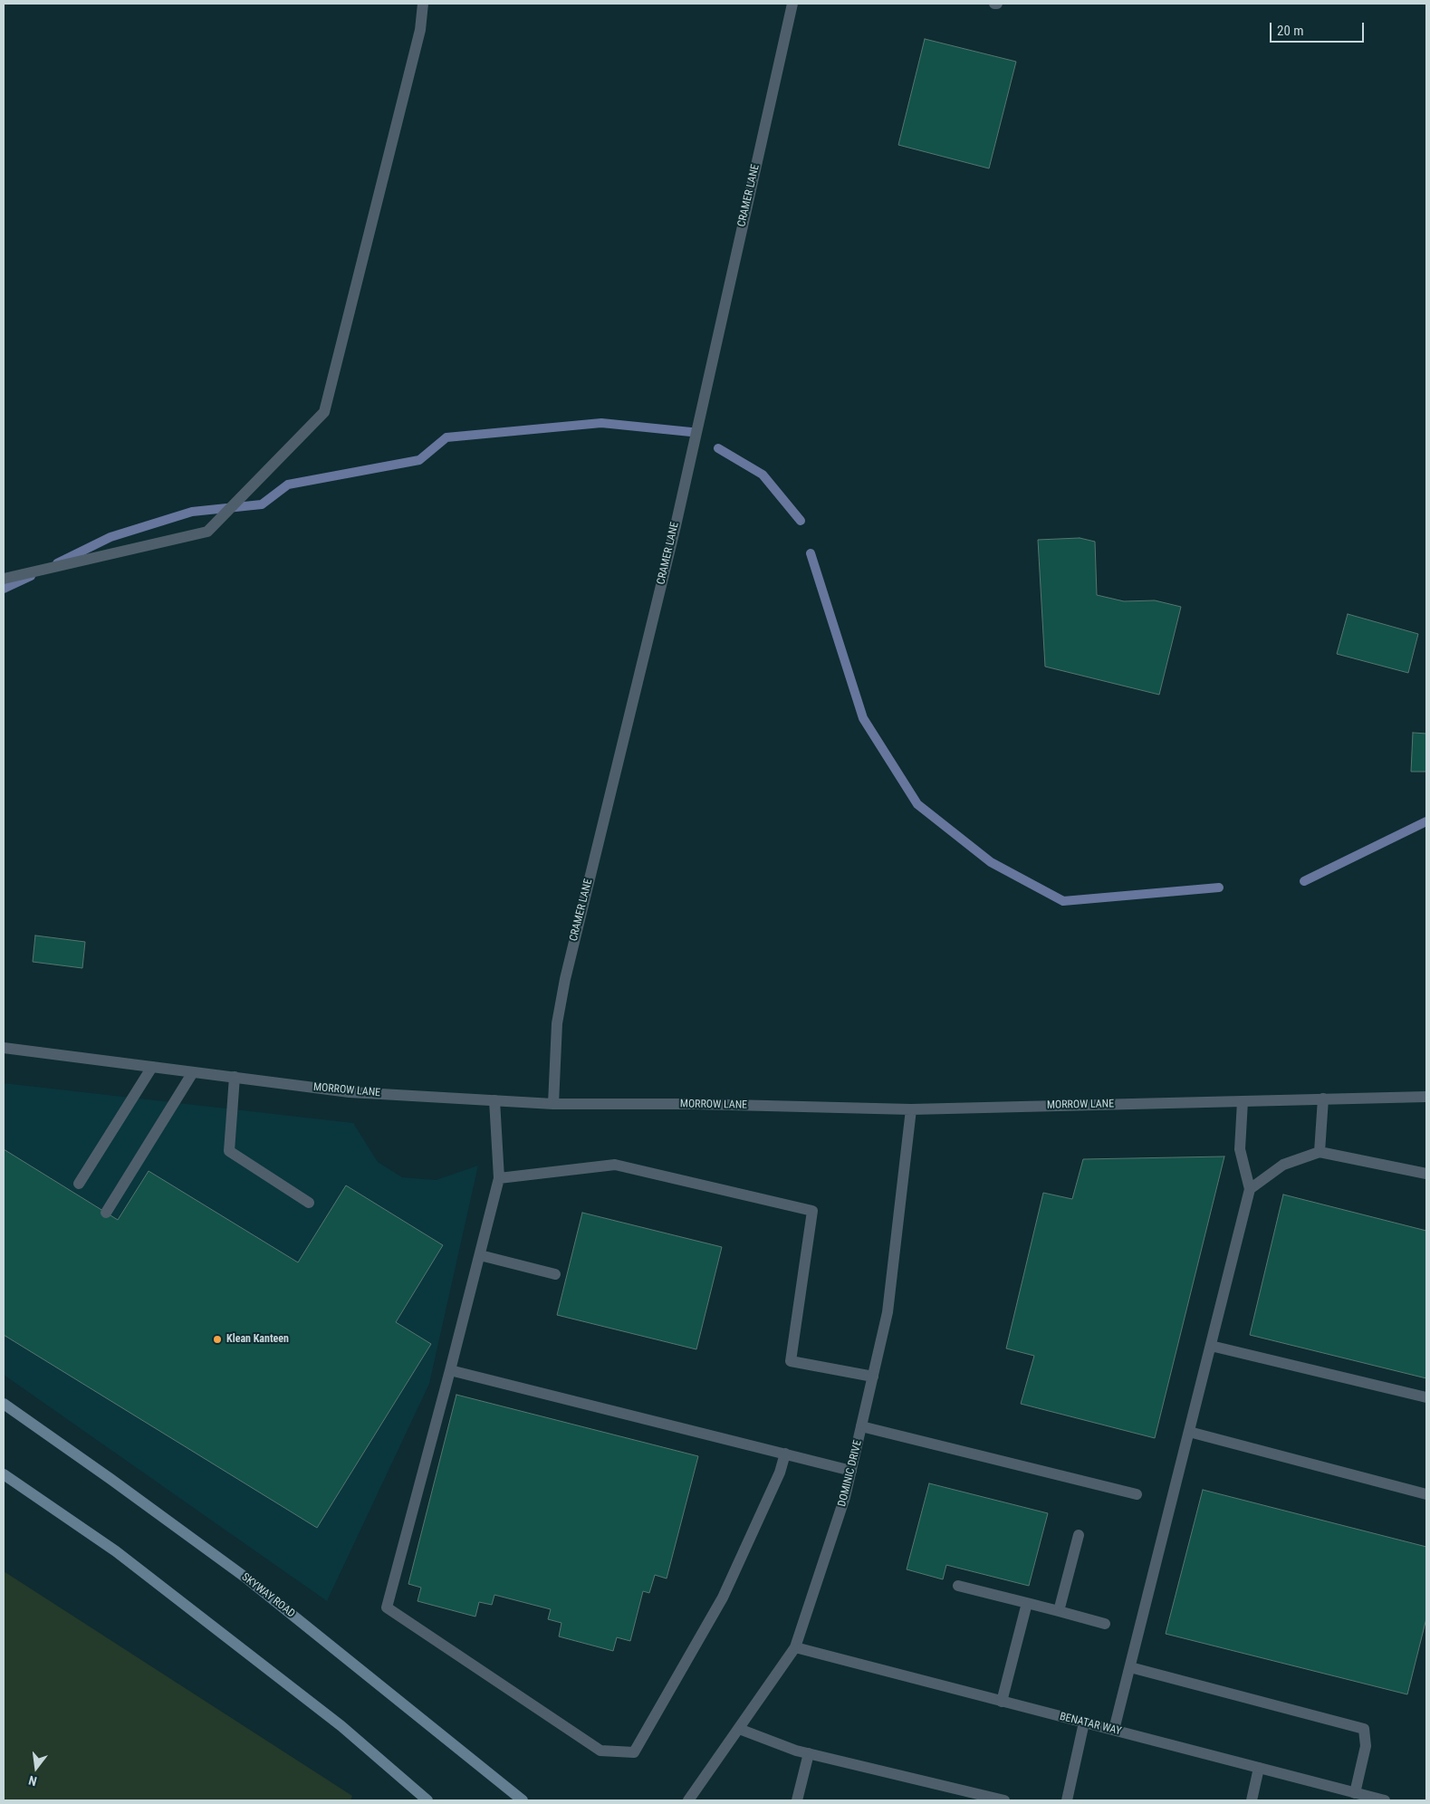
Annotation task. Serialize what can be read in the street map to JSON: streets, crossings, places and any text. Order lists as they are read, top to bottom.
{
  "streets": {
    "main road": ["SKYWAY ROAD"],
    "street": [
      "CRAMER LANE",
      "MORROW LANE",
      "DOMINIC DRIVE",
      "BENATAR WAY"
    ]
  },
  "crossings": [
    ["CRAMER LANE", "MORROW LANE"],
    ["MORROW LANE", "DOMINIC DRIVE"],
    ["DOMINIC DRIVE", "BENATAR WAY"]
  ],
  "places": ["Klean Kanteen"],
  "scale_bar": "20 m",
  "north": "bottom"
}
